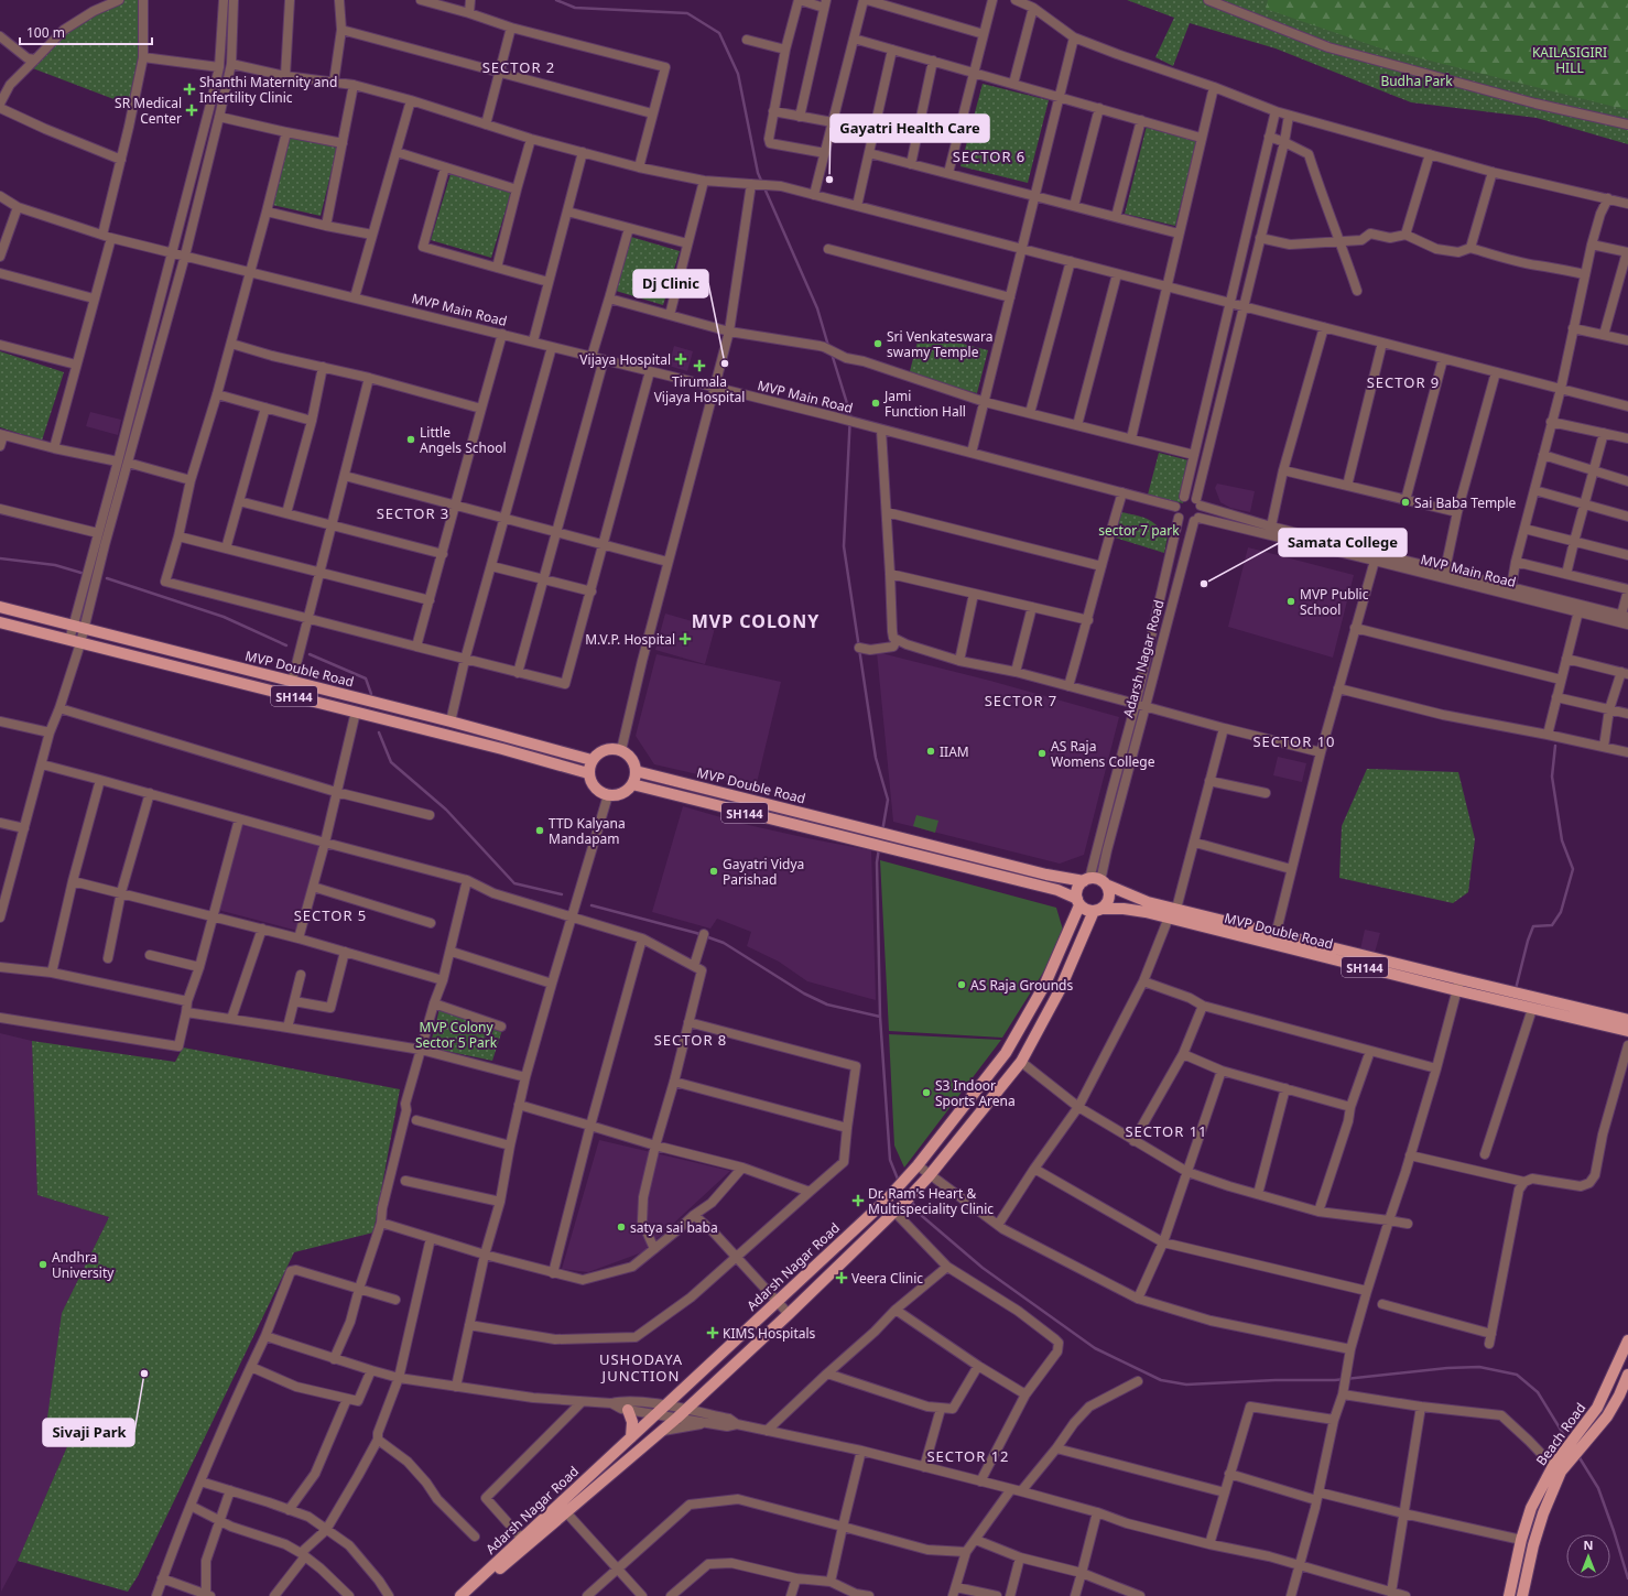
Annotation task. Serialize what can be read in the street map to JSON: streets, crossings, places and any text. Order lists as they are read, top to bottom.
{
  "streets": {
    "main road": [
      "Adarsh Nagar Road",
      "MVP Double Road",
      "SH144",
      "Beach Road"
    ],
    "street": ["MVP Main Road"]
  },
  "crossings": [
    ["MVP Main Road", "Adarsh Nagar Road"],
    ["Adarsh Nagar Road", "MVP Double Road"],
    ["Adarsh Nagar Road", "SH144"],
    ["MVP Double Road", "SH144"]
  ],
  "districts": [
    "SECTOR 2",
    "SECTOR 6",
    "SECTOR 9",
    "SECTOR 3",
    "MVP COLONY",
    "SECTOR 7",
    "SECTOR 10",
    "SECTOR 5",
    "SECTOR 8",
    "SECTOR 11",
    "USHODAYA JUNCTION",
    "SECTOR 12"
  ],
  "parks": [
    "KAILASIGIRI HILL",
    "Budha Park",
    "sector 7 park",
    "MVP Colony Sector 5 Park"
  ],
  "places": {
    "health": [
      "Shanthi Maternity and Infertility Clinic",
      "SR Medical Center",
      "Vijaya Hospital",
      "Tirumala Vijaya Hospital",
      "M.V.P. Hospital",
      "Dr. Ram's Heart & Multispeciality Clinic",
      "Veera Clinic",
      "KIMS Hospitals"
    ],
    "other": [
      "Gayatri Health Care",
      "Sri Venkateswara swamy Temple",
      "Dj Clinic",
      "Jami Function Hall",
      "Little Angels School",
      "Sai Baba Temple",
      "Samata College",
      "MVP Public School",
      "IIAM",
      "AS Raja Womens College",
      "TTD Kalyana Mandapam",
      "Gayatri Vidya Parishad",
      "AS Raja Grounds",
      "S3 Indoor Sports Arena",
      "satya sai baba",
      "Andhra University",
      "Sivaji Park"
    ]
  },
  "scale_bar": "100 m",
  "north": "top"
}
